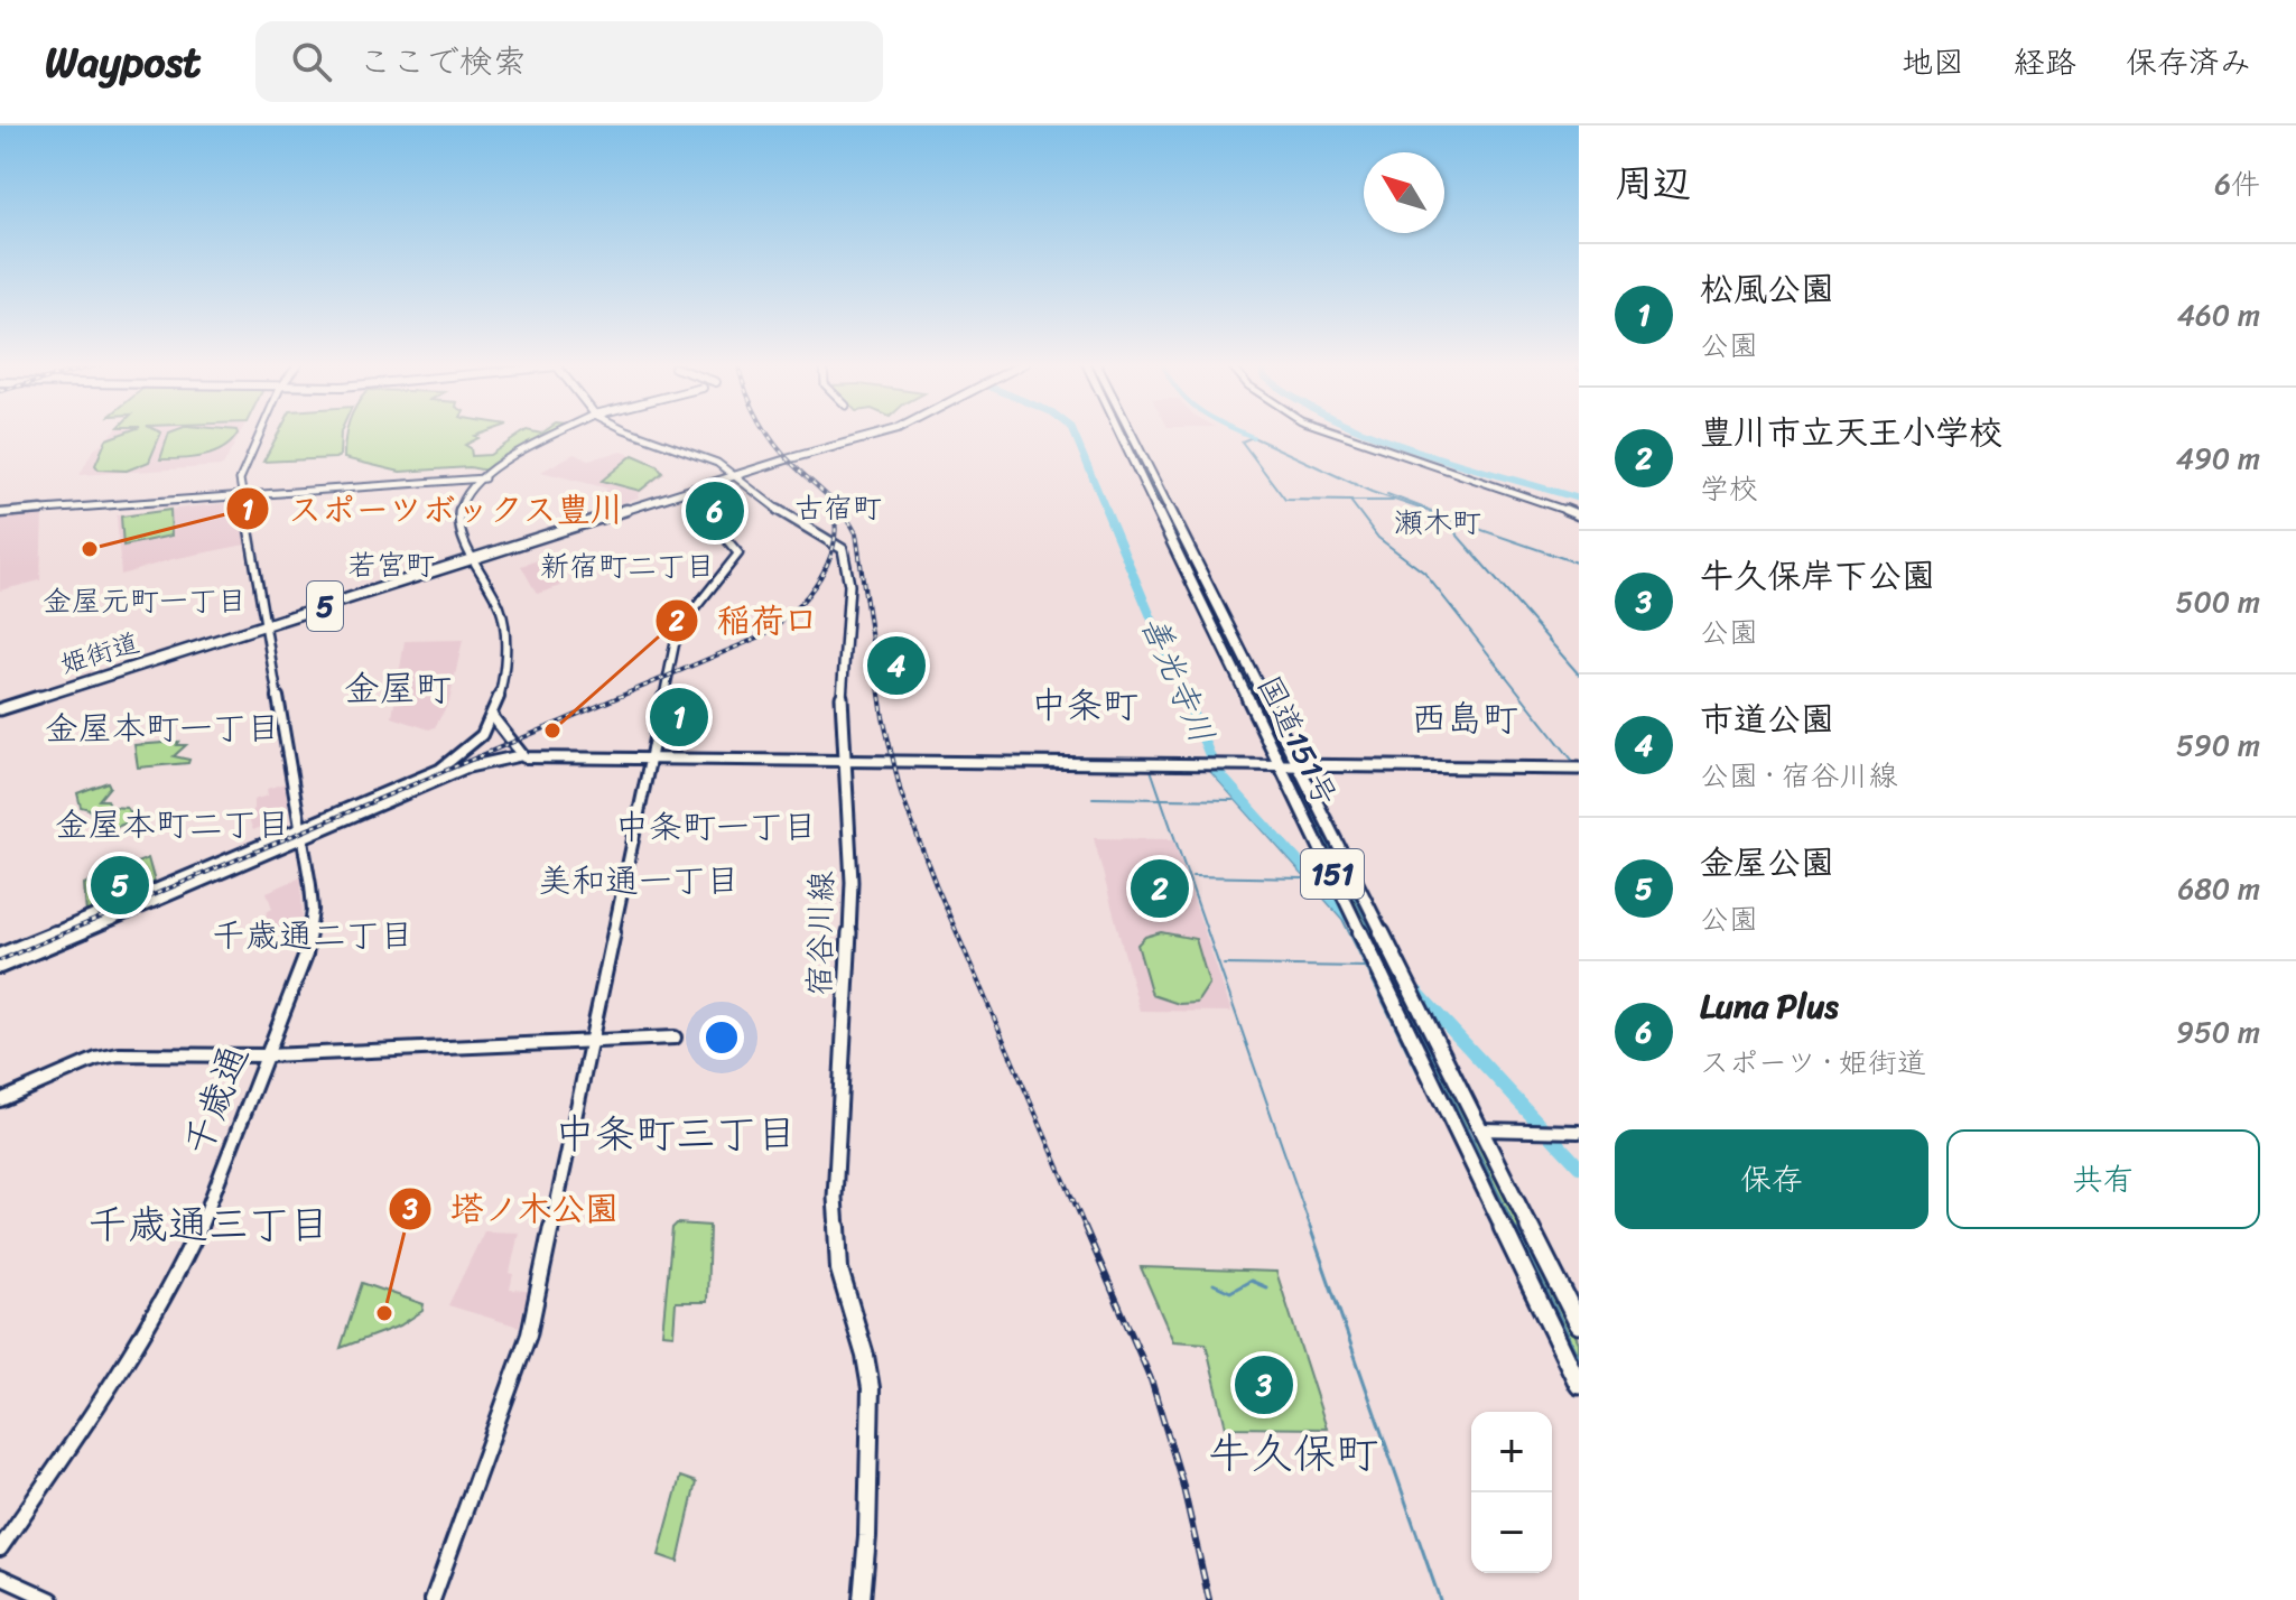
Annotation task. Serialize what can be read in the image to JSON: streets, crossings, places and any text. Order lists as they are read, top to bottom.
{
  "streets": {
    "main road": [
      "5",
      "姫街道",
      "国道151号",
      "151",
      "宿谷川線"
    ],
    "street": ["千歳通"]
  },
  "crossings": [
    ["姫街道", "宿谷川線"],
    ["姫街道", "千歳通"]
  ],
  "districts": [
    "古宿町",
    "瀬木町",
    "若宮町",
    "新宿町二丁目",
    "金屋元町一丁目",
    "金屋町",
    "中条町",
    "西島町",
    "金屋本町一丁目",
    "金屋本町二丁目",
    "中条町一丁目",
    "美和通一丁目",
    "千歳通二丁目",
    "中条町三丁目",
    "千歳通三丁目",
    "牛久保町"
  ],
  "water": ["善光寺川"],
  "places": ["スポーツボックス豊川", "稲荷口", "塔ノ木公園"],
  "north": "top left",
  "page": {
    "header": "Waypost",
    "search": "ここで検索",
    "nav": ["地図", "経路", "保存済み"],
    "heading": ["周辺", "6件"],
    "list": [
      {
        "mark": "1",
        "name": "松風公園",
        "note": "公園",
        "value": "460 m"
      },
      {
        "mark": "2",
        "name": "豊川市立天王小学校",
        "note": "学校",
        "value": "490 m"
      },
      {
        "mark": "3",
        "name": "牛久保岸下公園",
        "note": "公園",
        "value": "500 m"
      },
      {
        "mark": "4",
        "name": "市道公園",
        "note": "公園 · 宿谷川線",
        "value": "590 m"
      },
      {
        "mark": "5",
        "name": "金屋公園",
        "note": "公園",
        "value": "680 m"
      },
      {
        "mark": "6",
        "name": "Luna Plus",
        "note": "スポーツ · 姫街道",
        "value": "950 m"
      }
    ],
    "pins": [
      "6",
      "4",
      "1",
      "5",
      "2",
      "3"
    ],
    "buttons": ["保存", "共有"],
    "map_buttons": ["+", "−"]
  }
}
